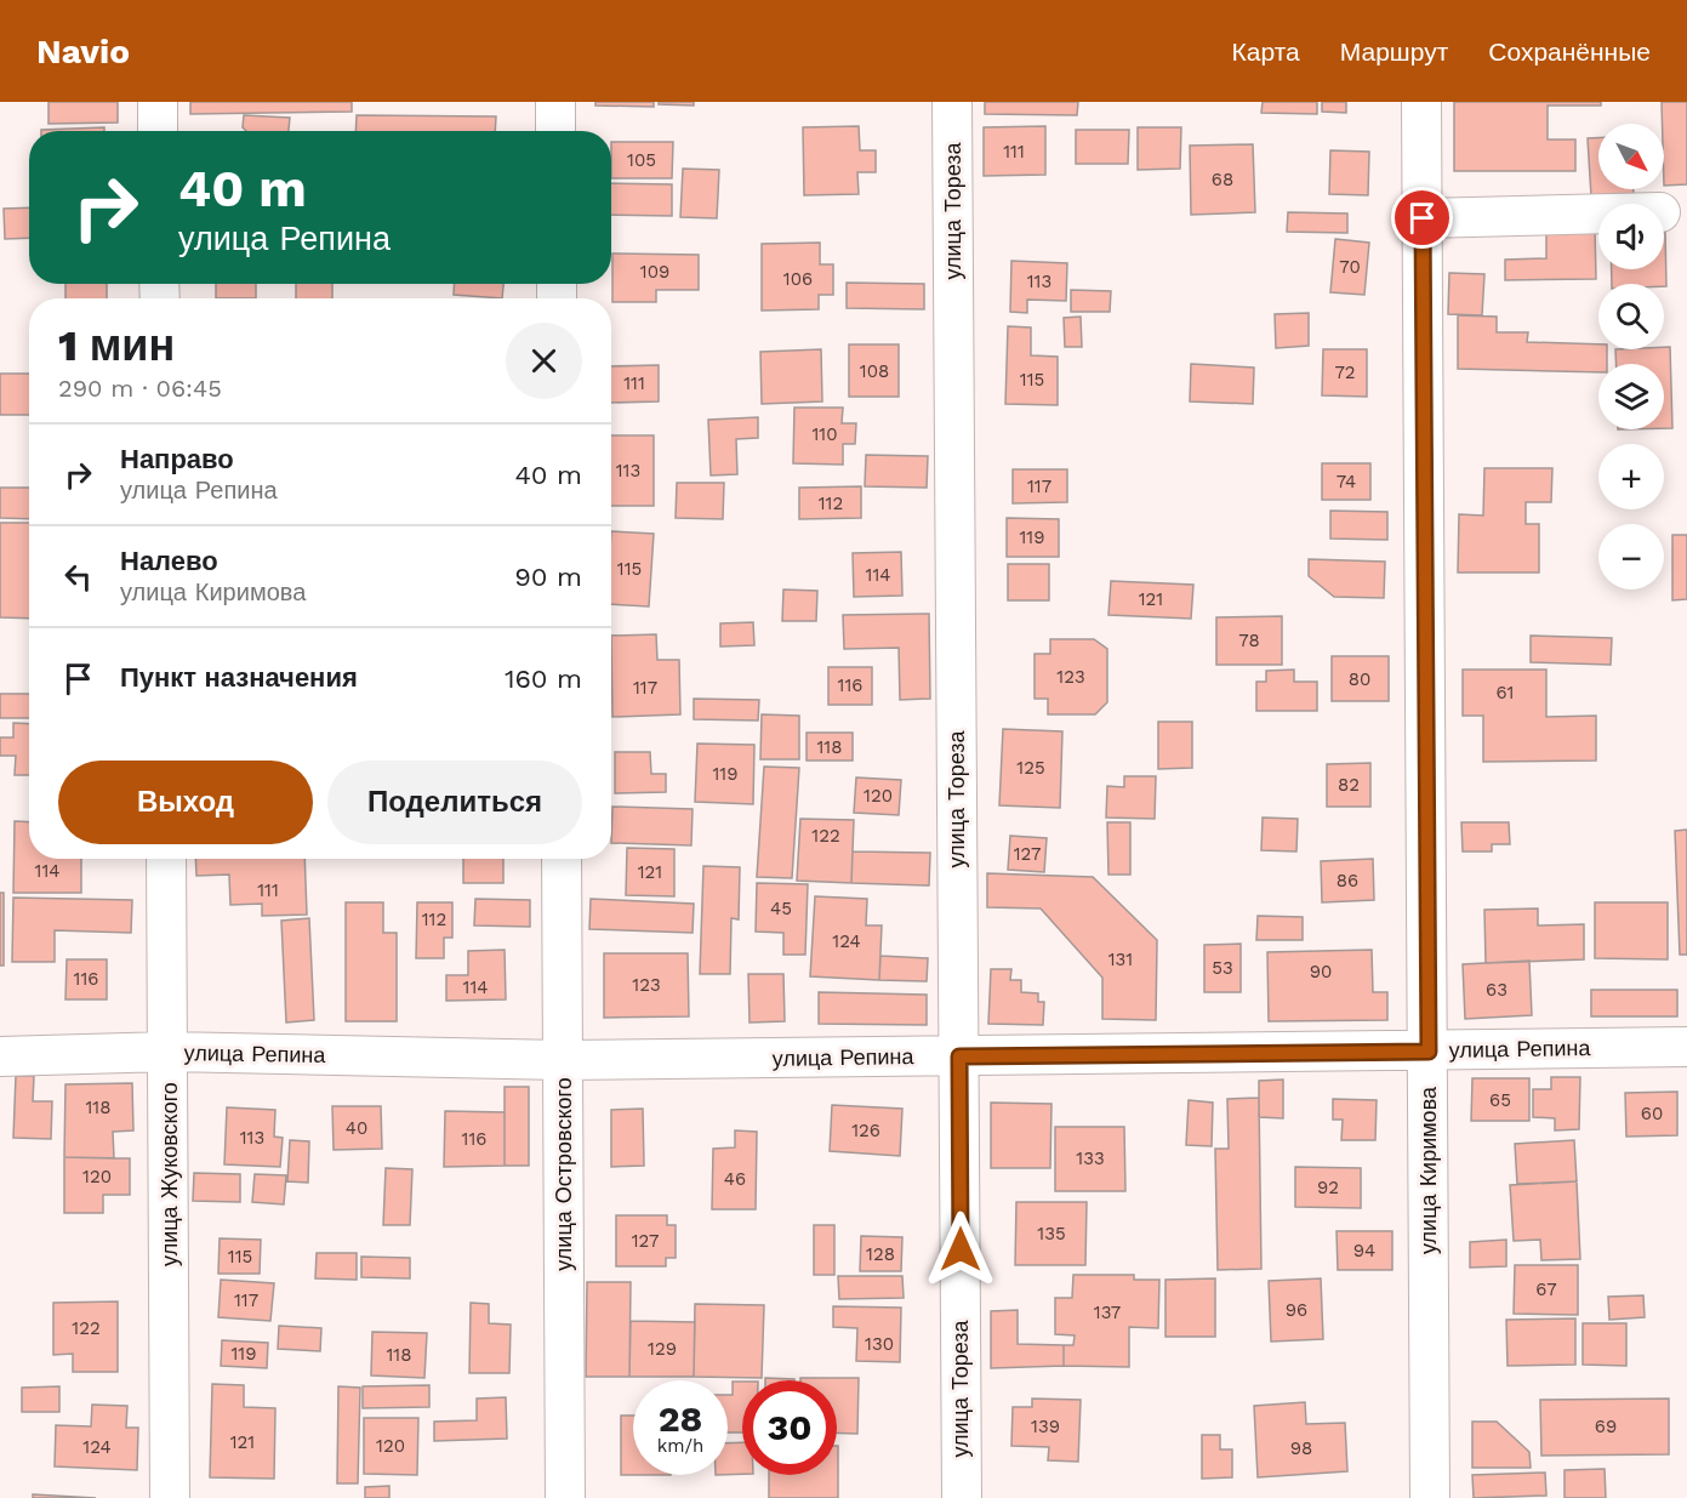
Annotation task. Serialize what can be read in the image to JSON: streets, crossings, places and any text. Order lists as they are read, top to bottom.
{
  "streets": {
    "street": [
      "улица Тореза",
      "улица Репина",
      "улица Киримова",
      "улица Жуковского",
      "улица Островского"
    ]
  },
  "crossings": [
    ["улица Тореза", "улица Репина"],
    ["улица Репина", "улица Киримова"],
    ["улица Репина", "улица Жуковского"],
    ["улица Репина", "улица Островского"]
  ],
  "house_numbers": [
    "111",
    "105",
    "68",
    "70",
    "109",
    "106",
    "113",
    "108",
    "72",
    "115",
    "111",
    "110",
    "113",
    "74",
    "117",
    "112",
    "119",
    "115",
    "114",
    "121",
    "78",
    "123",
    "80",
    "116",
    "117",
    "61",
    "118",
    "125",
    "119",
    "82",
    "120",
    "122",
    "127",
    "114",
    "121",
    "86",
    "111",
    "45",
    "112",
    "124",
    "131",
    "53",
    "90",
    "116",
    "123",
    "114",
    "63",
    "65",
    "118",
    "60",
    "40",
    "126",
    "113",
    "116",
    "133",
    "120",
    "46",
    "92",
    "135",
    "127",
    "94",
    "128",
    "115",
    "67",
    "117",
    "96",
    "137",
    "122",
    "130",
    "129",
    "119",
    "118",
    "139",
    "69",
    "121",
    "120",
    "124",
    "98"
  ],
  "north": "bottom right",
  "page": {
    "header": "Navio",
    "nav": ["Карта", "Маршрут", "Сохранённые"],
    "map_buttons": ["+", "−"],
    "turn": ["40 m", "улица Репина"],
    "heading": ["1 мин", "290 m · 06:45"],
    "list": [
      {
        "name": "Направо",
        "note": "улица Репина",
        "value": "40 m"
      },
      {
        "name": "Налево",
        "note": "улица Киримова",
        "value": "90 m"
      },
      {
        "name": "Пункт назначения",
        "value": "160 m"
      }
    ],
    "buttons": ["Выход", "Поделиться"],
    "speed": "28 km/h",
    "limit": "30"
  }
}
